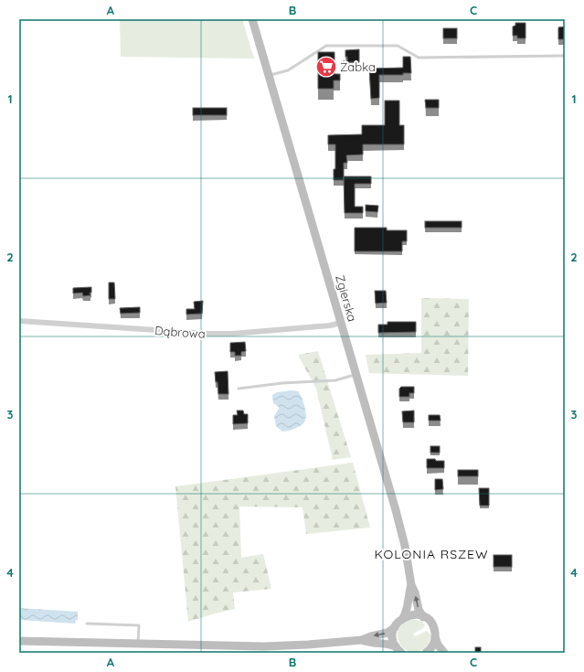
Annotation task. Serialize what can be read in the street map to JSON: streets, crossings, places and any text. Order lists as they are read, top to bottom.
{
  "streets": {
    "main road": ["Zgierska"],
    "street": ["Dąbrowa"]
  },
  "crossings": [
    ["Zgierska", "Dąbrowa"]
  ],
  "districts": ["KOLONIA RSZEW"],
  "places": {
    "supermarket": ["Żabka"]
  },
  "grid": {
    "columns": ["A", "B", "C"],
    "rows": [
      "1",
      "2",
      "3",
      "4"
    ]
  }
}
